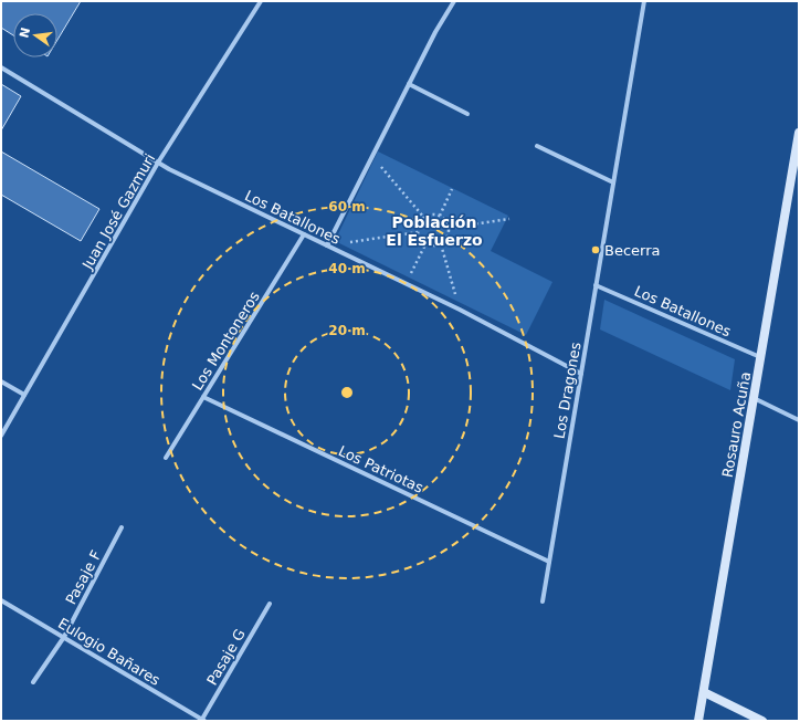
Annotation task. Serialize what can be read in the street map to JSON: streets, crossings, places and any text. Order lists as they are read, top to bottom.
{
  "streets": {
    "main road": ["Rosauro Acuña"],
    "street": [
      "Juan José Gazmuri",
      "Los Batallones",
      "Los Montoneros",
      "Los Dragones",
      "Los Patriotas",
      "Pasaje F",
      "Eulogio Bañares",
      "Pasaje G"
    ]
  },
  "crossings": [
    ["Juan José Gazmuri", "Los Batallones"],
    ["Los Batallones", "Los Montoneros"],
    ["Los Batallones", "Los Dragones"],
    ["Los Batallones", "Rosauro Acuña"],
    ["Los Montoneros", "Los Patriotas"],
    ["Los Dragones", "Los Patriotas"],
    ["Pasaje F", "Eulogio Bañares"],
    ["Eulogio Bañares", "Pasaje G"]
  ],
  "districts": ["Población El Esfuerzo"],
  "places": ["Becerra"],
  "north": "left",
  "rings": ["60 m", "40 m", "20 m"]
}
